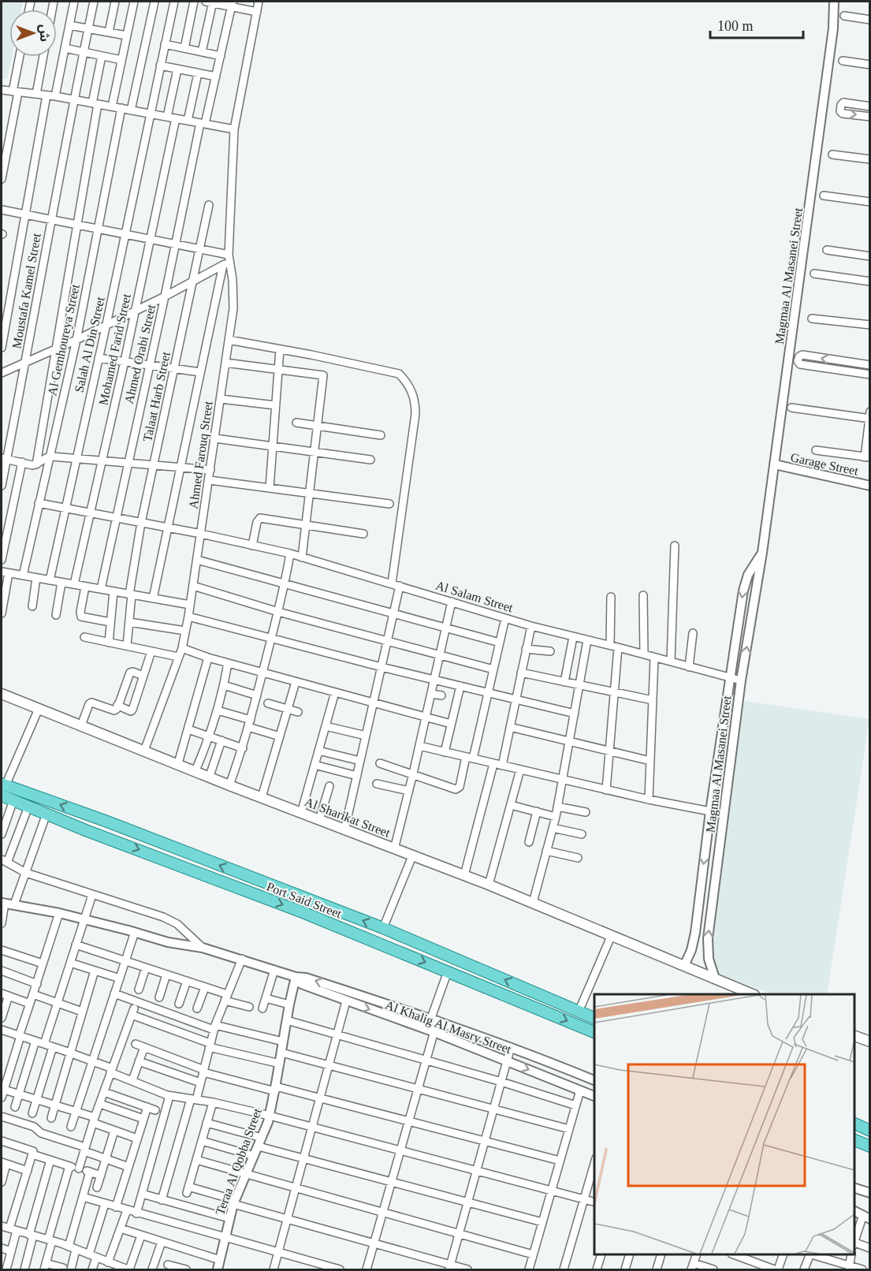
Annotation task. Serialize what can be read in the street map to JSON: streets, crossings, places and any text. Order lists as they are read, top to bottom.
{
  "streets": {
    "main road": ["Al Sharikat Street", "Port Said Street"],
    "street": [
      "Magmaa Al Masanei Street",
      "Moustafa Kamel Street",
      "Al Gemhoureya Street",
      "Salah Al Din Street",
      "Mohamed Farid Street",
      "Ahmed Orabi Street",
      "Talaat Harb Street",
      "Ahmed Farouq Street",
      "Garage Street",
      "Al Salam Street",
      "Al Khalig Al Masry Street",
      "Teraa Al Qobba Street"
    ]
  },
  "crossings": [
    ["Magmaa Al Masanei Street", "Garage Street"],
    ["Magmaa Al Masanei Street", "Al Salam Street"],
    ["Magmaa Al Masanei Street", "Al Sharikat Street"],
    ["Al Gemhoureya Street", "Al Salam Street"],
    ["Salah Al Din Street", "Al Salam Street"],
    ["Mohamed Farid Street", "Al Salam Street"],
    ["Ahmed Orabi Street", "Al Salam Street"],
    ["Talaat Harb Street", "Al Salam Street"],
    ["Ahmed Farouq Street", "Al Salam Street"],
    ["Ahmed Farouq Street", "Al Sharikat Street"],
    ["Al Khalig Al Masry Street", "Teraa Al Qobba Street"]
  ],
  "scale_bar": "100 m",
  "north": "right"
}
